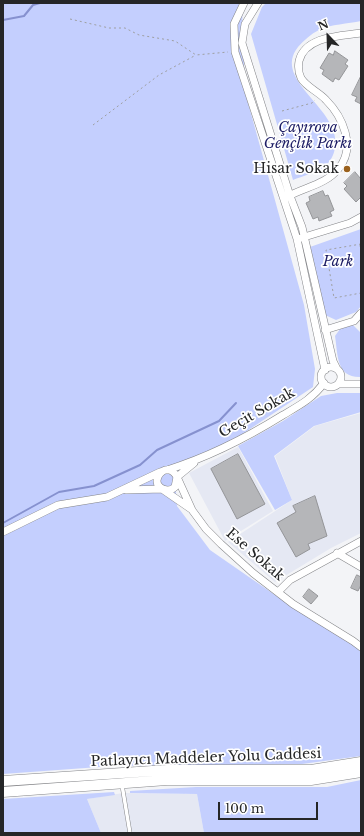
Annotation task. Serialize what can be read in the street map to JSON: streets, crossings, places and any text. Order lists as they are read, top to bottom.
{
  "streets": {
    "main road": ["Patlayıcı Maddeler Yolu Caddesi"],
    "street": ["Geçit Sokak", "Ese Sokak"]
  },
  "parks": ["Çayırova Gençlik Parkı", "Park"],
  "places": ["Hisar Sokak"],
  "scale_bar": "100 m",
  "north": "top left"
}
